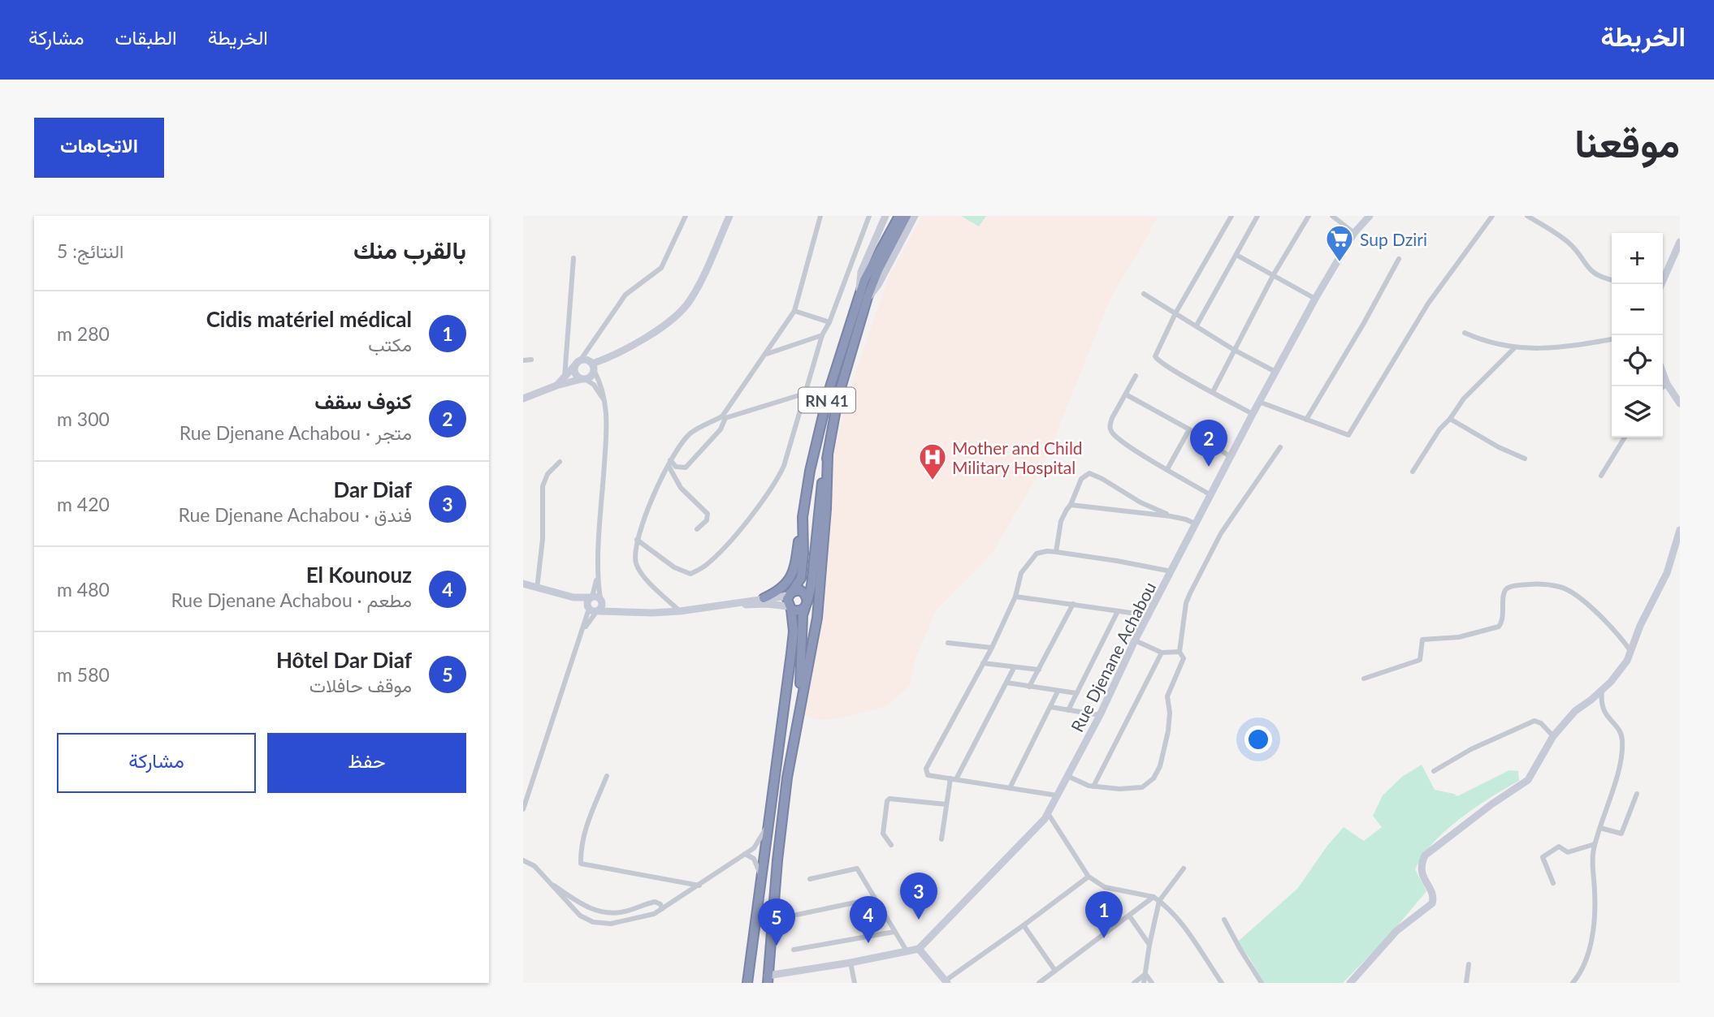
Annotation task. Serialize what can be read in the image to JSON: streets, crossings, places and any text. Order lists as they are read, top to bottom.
{
  "streets": {
    "highway": ["RN 41"],
    "main road": ["Rue Djenane Achabou"]
  },
  "crossings": [
    ["RN 41", "Rue Djenane Achabou"]
  ],
  "places": {
    "supermarket": ["Sup Dziri"],
    "hospital": ["Mother and Child Military Hospital"]
  },
  "page": {
    "header": "الخريطة",
    "nav": ["الخريطة", "الطبقات", "مشاركة"],
    "title": "موقعنا",
    "buttons": [
      "الاتجاهات",
      ["حفظ", "مشاركة"]
    ],
    "heading": ["بالقرب منك", "النتائج: 5"],
    "map_buttons": ["+", "−"],
    "list": [
      {
        "mark": "1",
        "name": "Cidis matériel médical",
        "note": "مكتب",
        "value": "280 m"
      },
      {
        "mark": "2",
        "name": "كنوف سقف",
        "note": "متجر · Rue Djenane Achabou",
        "value": "300 m"
      },
      {
        "mark": "3",
        "name": "Dar Diaf",
        "note": "فندق · Rue Djenane Achabou",
        "value": "420 m"
      },
      {
        "mark": "4",
        "name": "El Kounouz",
        "note": "مطعم · Rue Djenane Achabou",
        "value": "480 m"
      },
      {
        "mark": "5",
        "name": "Hôtel Dar Diaf",
        "note": "موقف حافلات",
        "value": "580 m"
      }
    ],
    "pins": [
      "2",
      "3",
      "1",
      "4",
      "5"
    ]
  }
}
